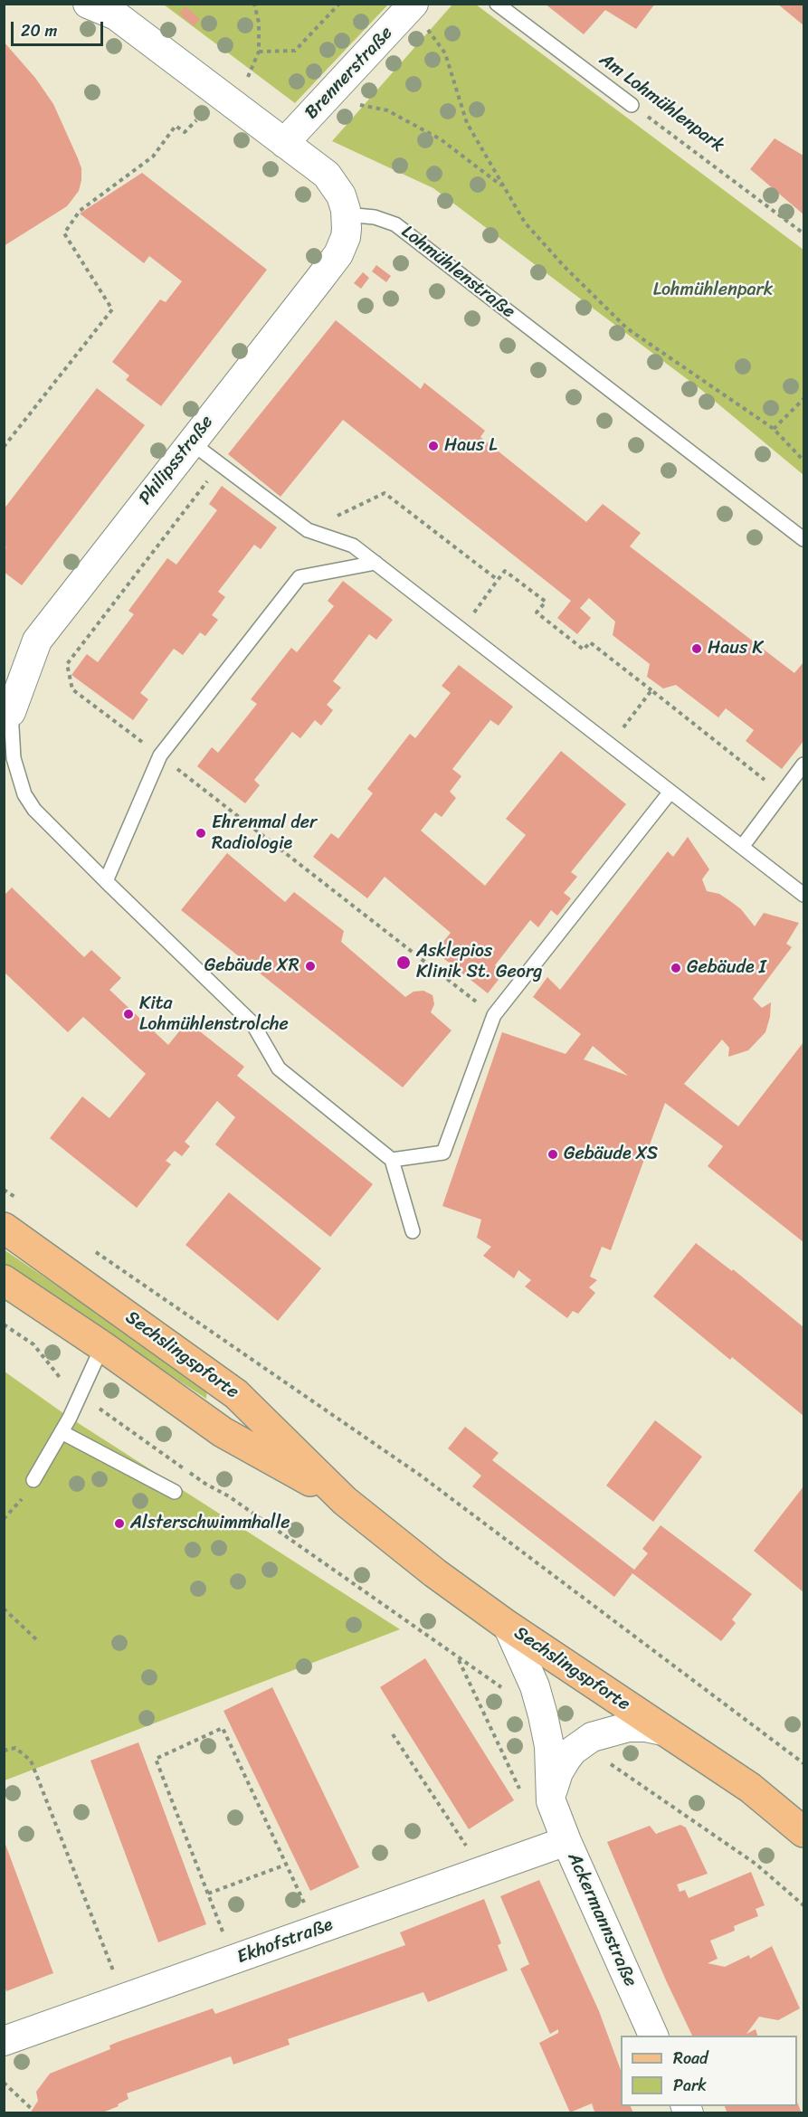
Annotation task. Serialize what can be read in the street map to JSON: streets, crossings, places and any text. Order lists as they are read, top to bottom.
{
  "streets": {
    "main road": ["Sechslingspforte"],
    "street": [
      "Brennerstraße",
      "Philipsstraße",
      "Ackermannstraße",
      "Ekhofstraße"
    ],
    "lane": ["Am Lohmühlenpark", "Lohmühlenstraße"]
  },
  "crossings": [
    ["Lohmühlenstraße", "Philipsstraße"],
    ["Sechslingspforte", "Ackermannstraße"],
    ["Ackermannstraße", "Ekhofstraße"]
  ],
  "parks": ["Lohmühlenpark"],
  "places": [
    "Haus L",
    "Haus K",
    "Ehrenmal der Radiologie",
    "Asklepios Klinik St. Georg",
    "Gebäude XR",
    "Gebäude I",
    "Kita Lohmühlenstrolche",
    "Gebäude XS",
    "Alsterschwimmhalle"
  ],
  "legend": ["Road", "Park"],
  "scale_bar": "20 m"
}
